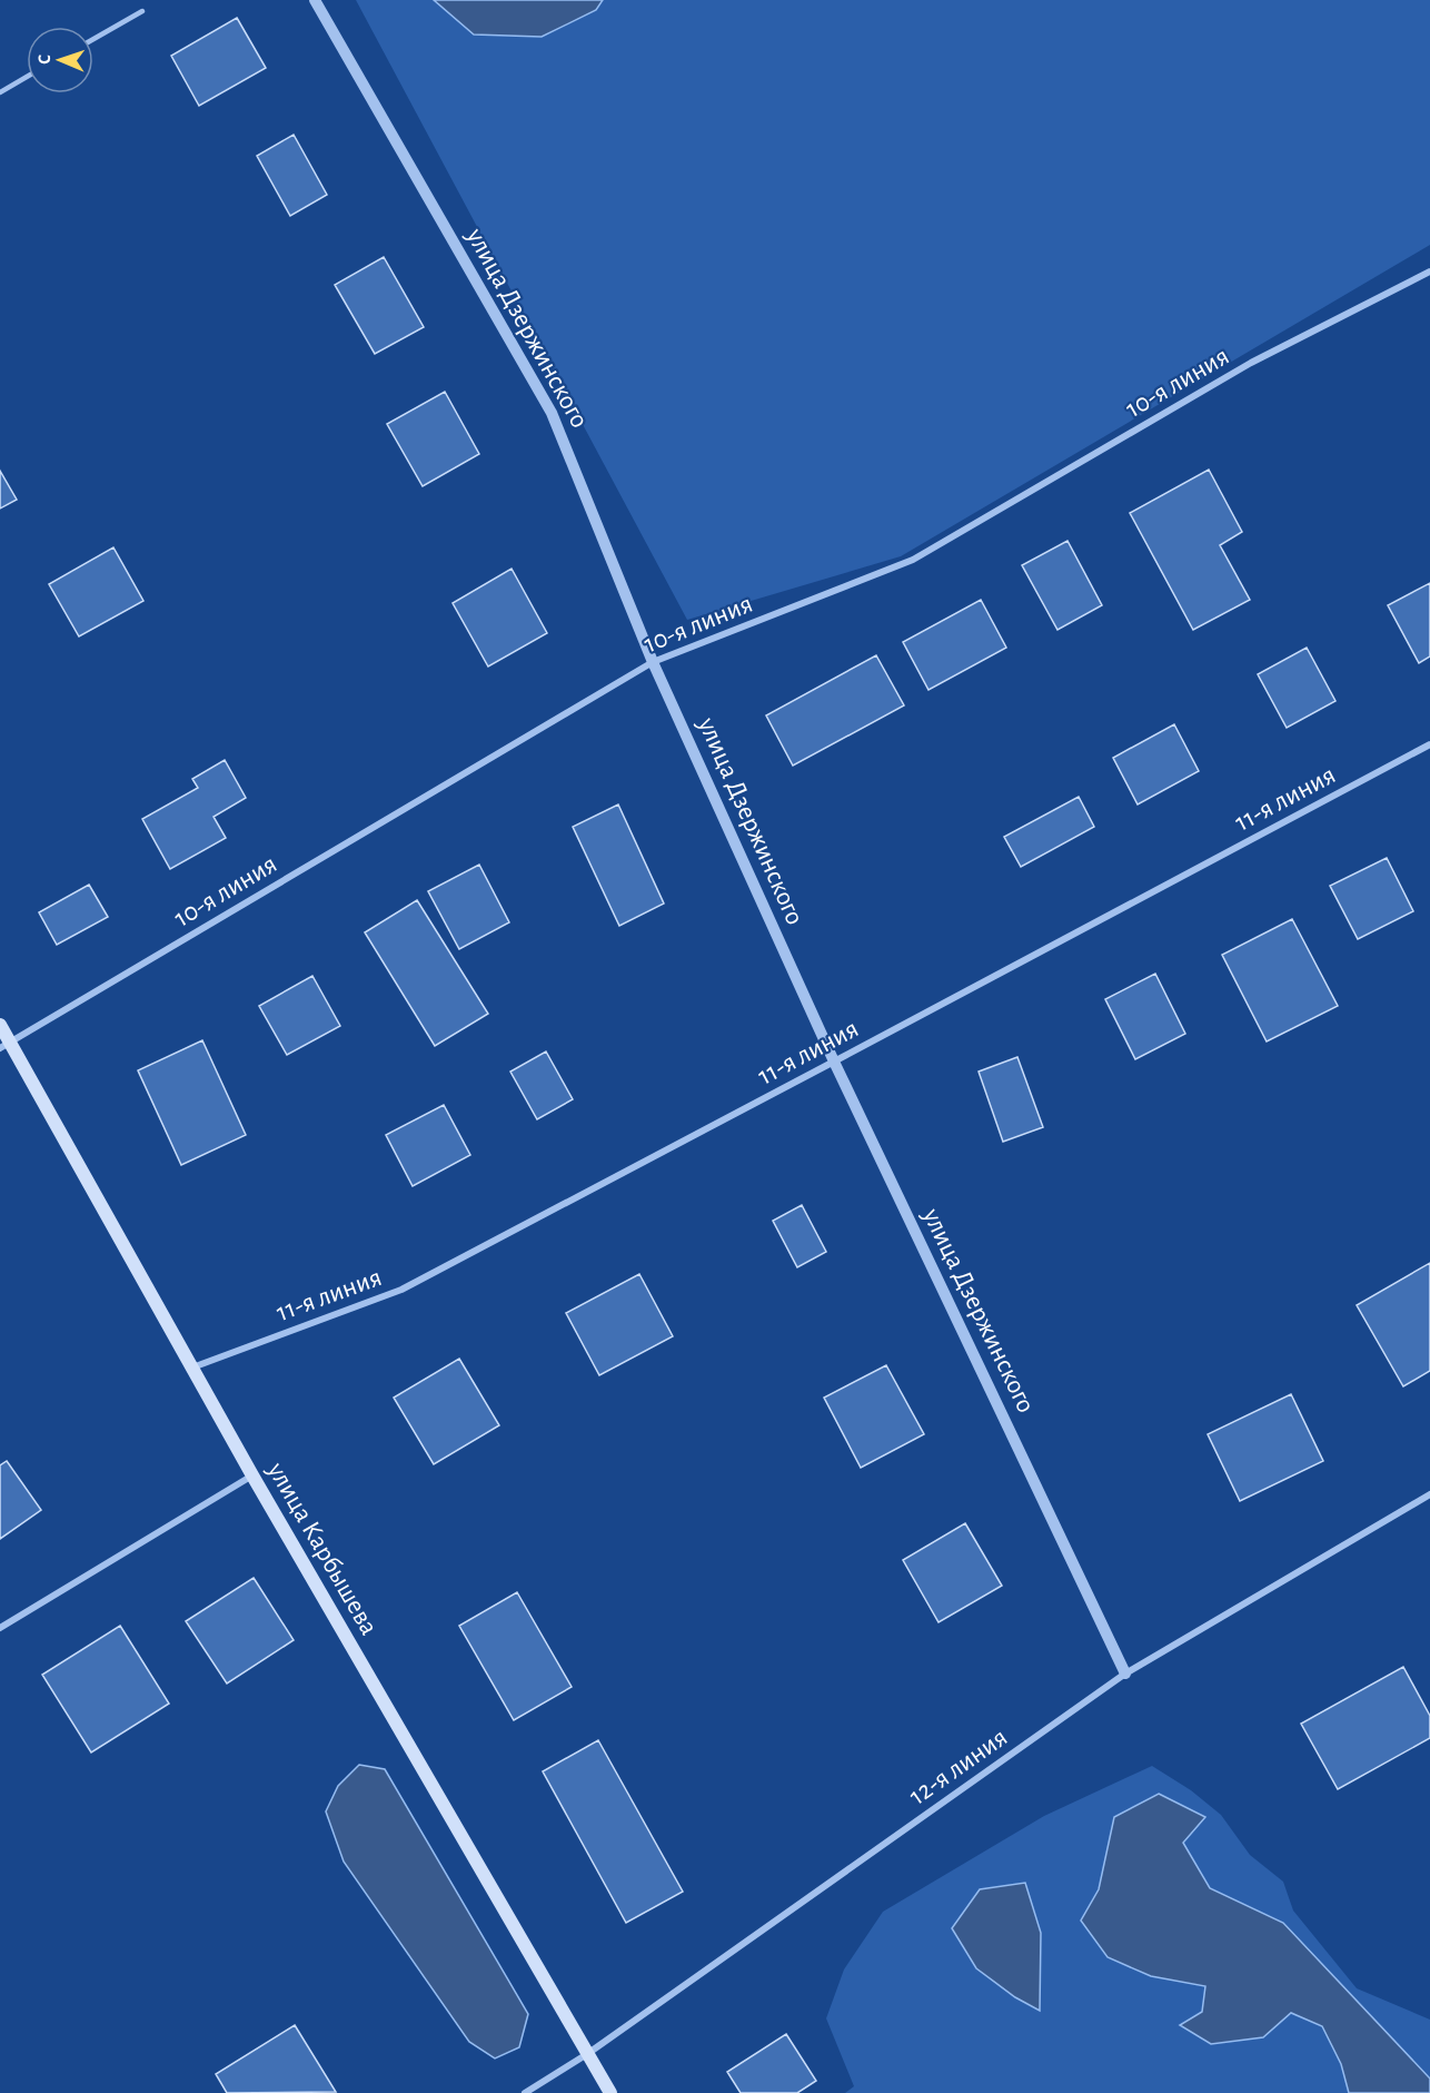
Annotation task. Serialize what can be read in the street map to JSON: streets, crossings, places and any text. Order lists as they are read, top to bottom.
{
  "streets": {
    "main road": ["улица Карбышева"],
    "street": [
      "улица Дзержинского",
      "10-я линия",
      "11-я линия",
      "12-я линия"
    ]
  },
  "crossings": [
    ["улица Дзержинского", "10-я линия"],
    ["улица Дзержинского", "11-я линия"],
    ["улица Дзержинского", "12-я линия"],
    ["10-я линия", "улица Карбышева"],
    ["11-я линия", "улица Карбышева"],
    ["улица Карбышева", "12-я линия"]
  ],
  "north": "left"
}
